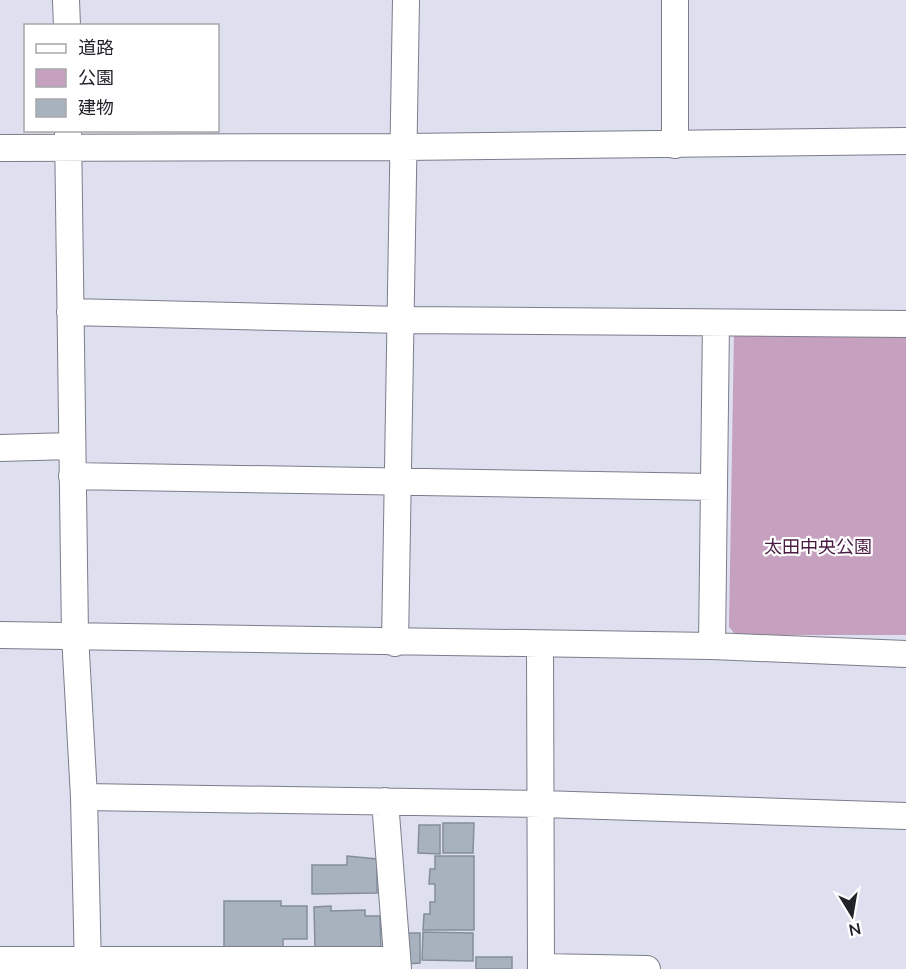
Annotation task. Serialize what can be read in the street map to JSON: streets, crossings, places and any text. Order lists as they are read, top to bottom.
{
  "parks": ["太田中央公園"],
  "legend": ["道路", "公園", "建物"],
  "north": "bottom"
}
